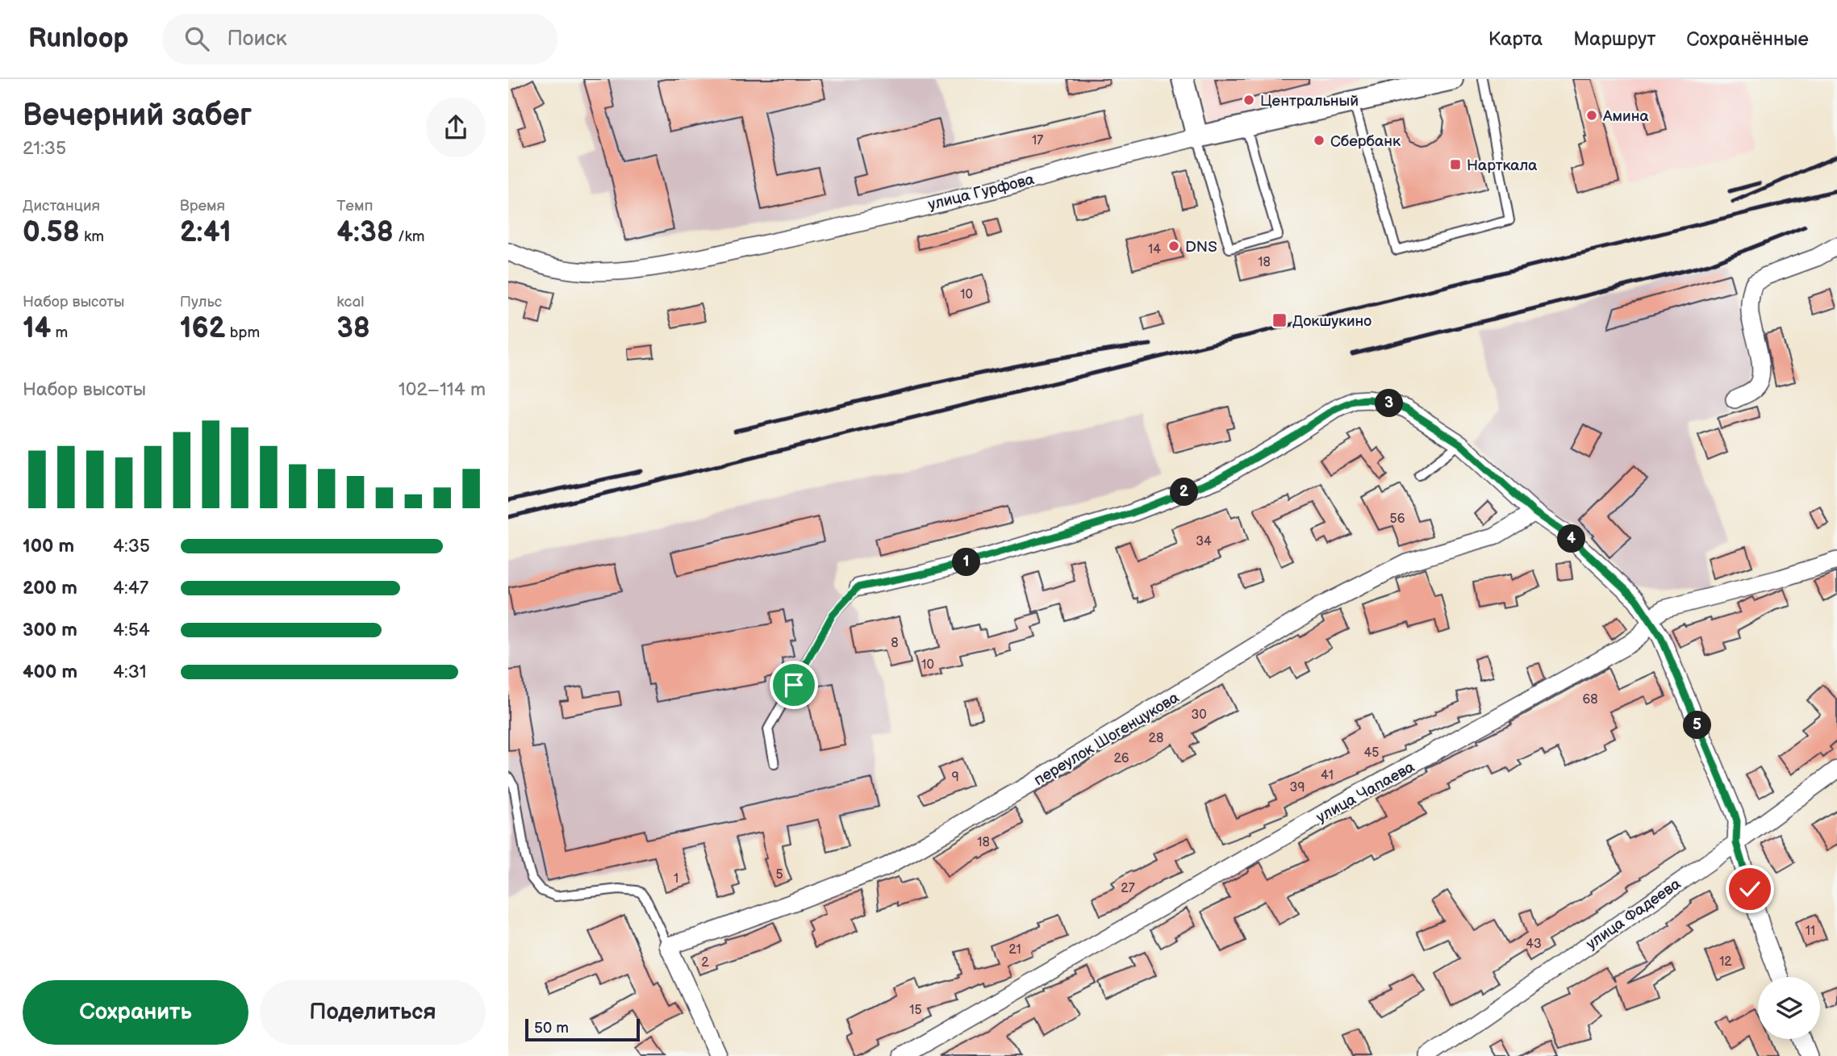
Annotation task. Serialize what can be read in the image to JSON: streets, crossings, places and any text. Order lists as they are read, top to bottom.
{
  "streets": {
    "street": [
      "улица Гурфова",
      "переулок Шогенцукова",
      "улица Чапаева",
      "улица Фадеева"
    ]
  },
  "places": {
    "other": [
      "Центральный",
      "Амина",
      "Сбербанк",
      "DNS"
    ],
    "transit": ["Нарткала", "Докшукино"]
  },
  "house_numbers": [
    "17",
    "14",
    "18",
    "10",
    "56",
    "34",
    "8",
    "10",
    "68",
    "30",
    "28",
    "45",
    "26",
    "41",
    "9",
    "39",
    "18",
    "5",
    "1",
    "27",
    "11",
    "43",
    "21",
    "12",
    "2",
    "15"
  ],
  "scale_bar": "50 m",
  "page": {
    "header": "Runloop",
    "search": "Поиск",
    "nav": ["Карта", "Маршрут", "Сохранённые"],
    "heading": ["Вечерний забег", "21:35"],
    "stats": [
      ["Дистанция", "0.58 km"],
      ["Время", "2:41"],
      ["Темп", "4:38 /km"],
      ["Набор высоты", "14 m"],
      ["Пульс", "162 bpm"],
      ["kcal", "38"]
    ],
    "chart": ["Набор высоты", "102–114 m"],
    "pins": [
      "3",
      "2",
      "4",
      "1",
      "5"
    ],
    "list": [
      {
        "name": "100 m",
        "note": "4:35"
      },
      {
        "name": "200 m",
        "note": "4:47"
      },
      {
        "name": "300 m",
        "note": "4:54"
      },
      {
        "name": "400 m",
        "note": "4:31"
      }
    ],
    "buttons": ["Сохранить", "Поделиться"],
    "scale": "50 m"
  }
}
